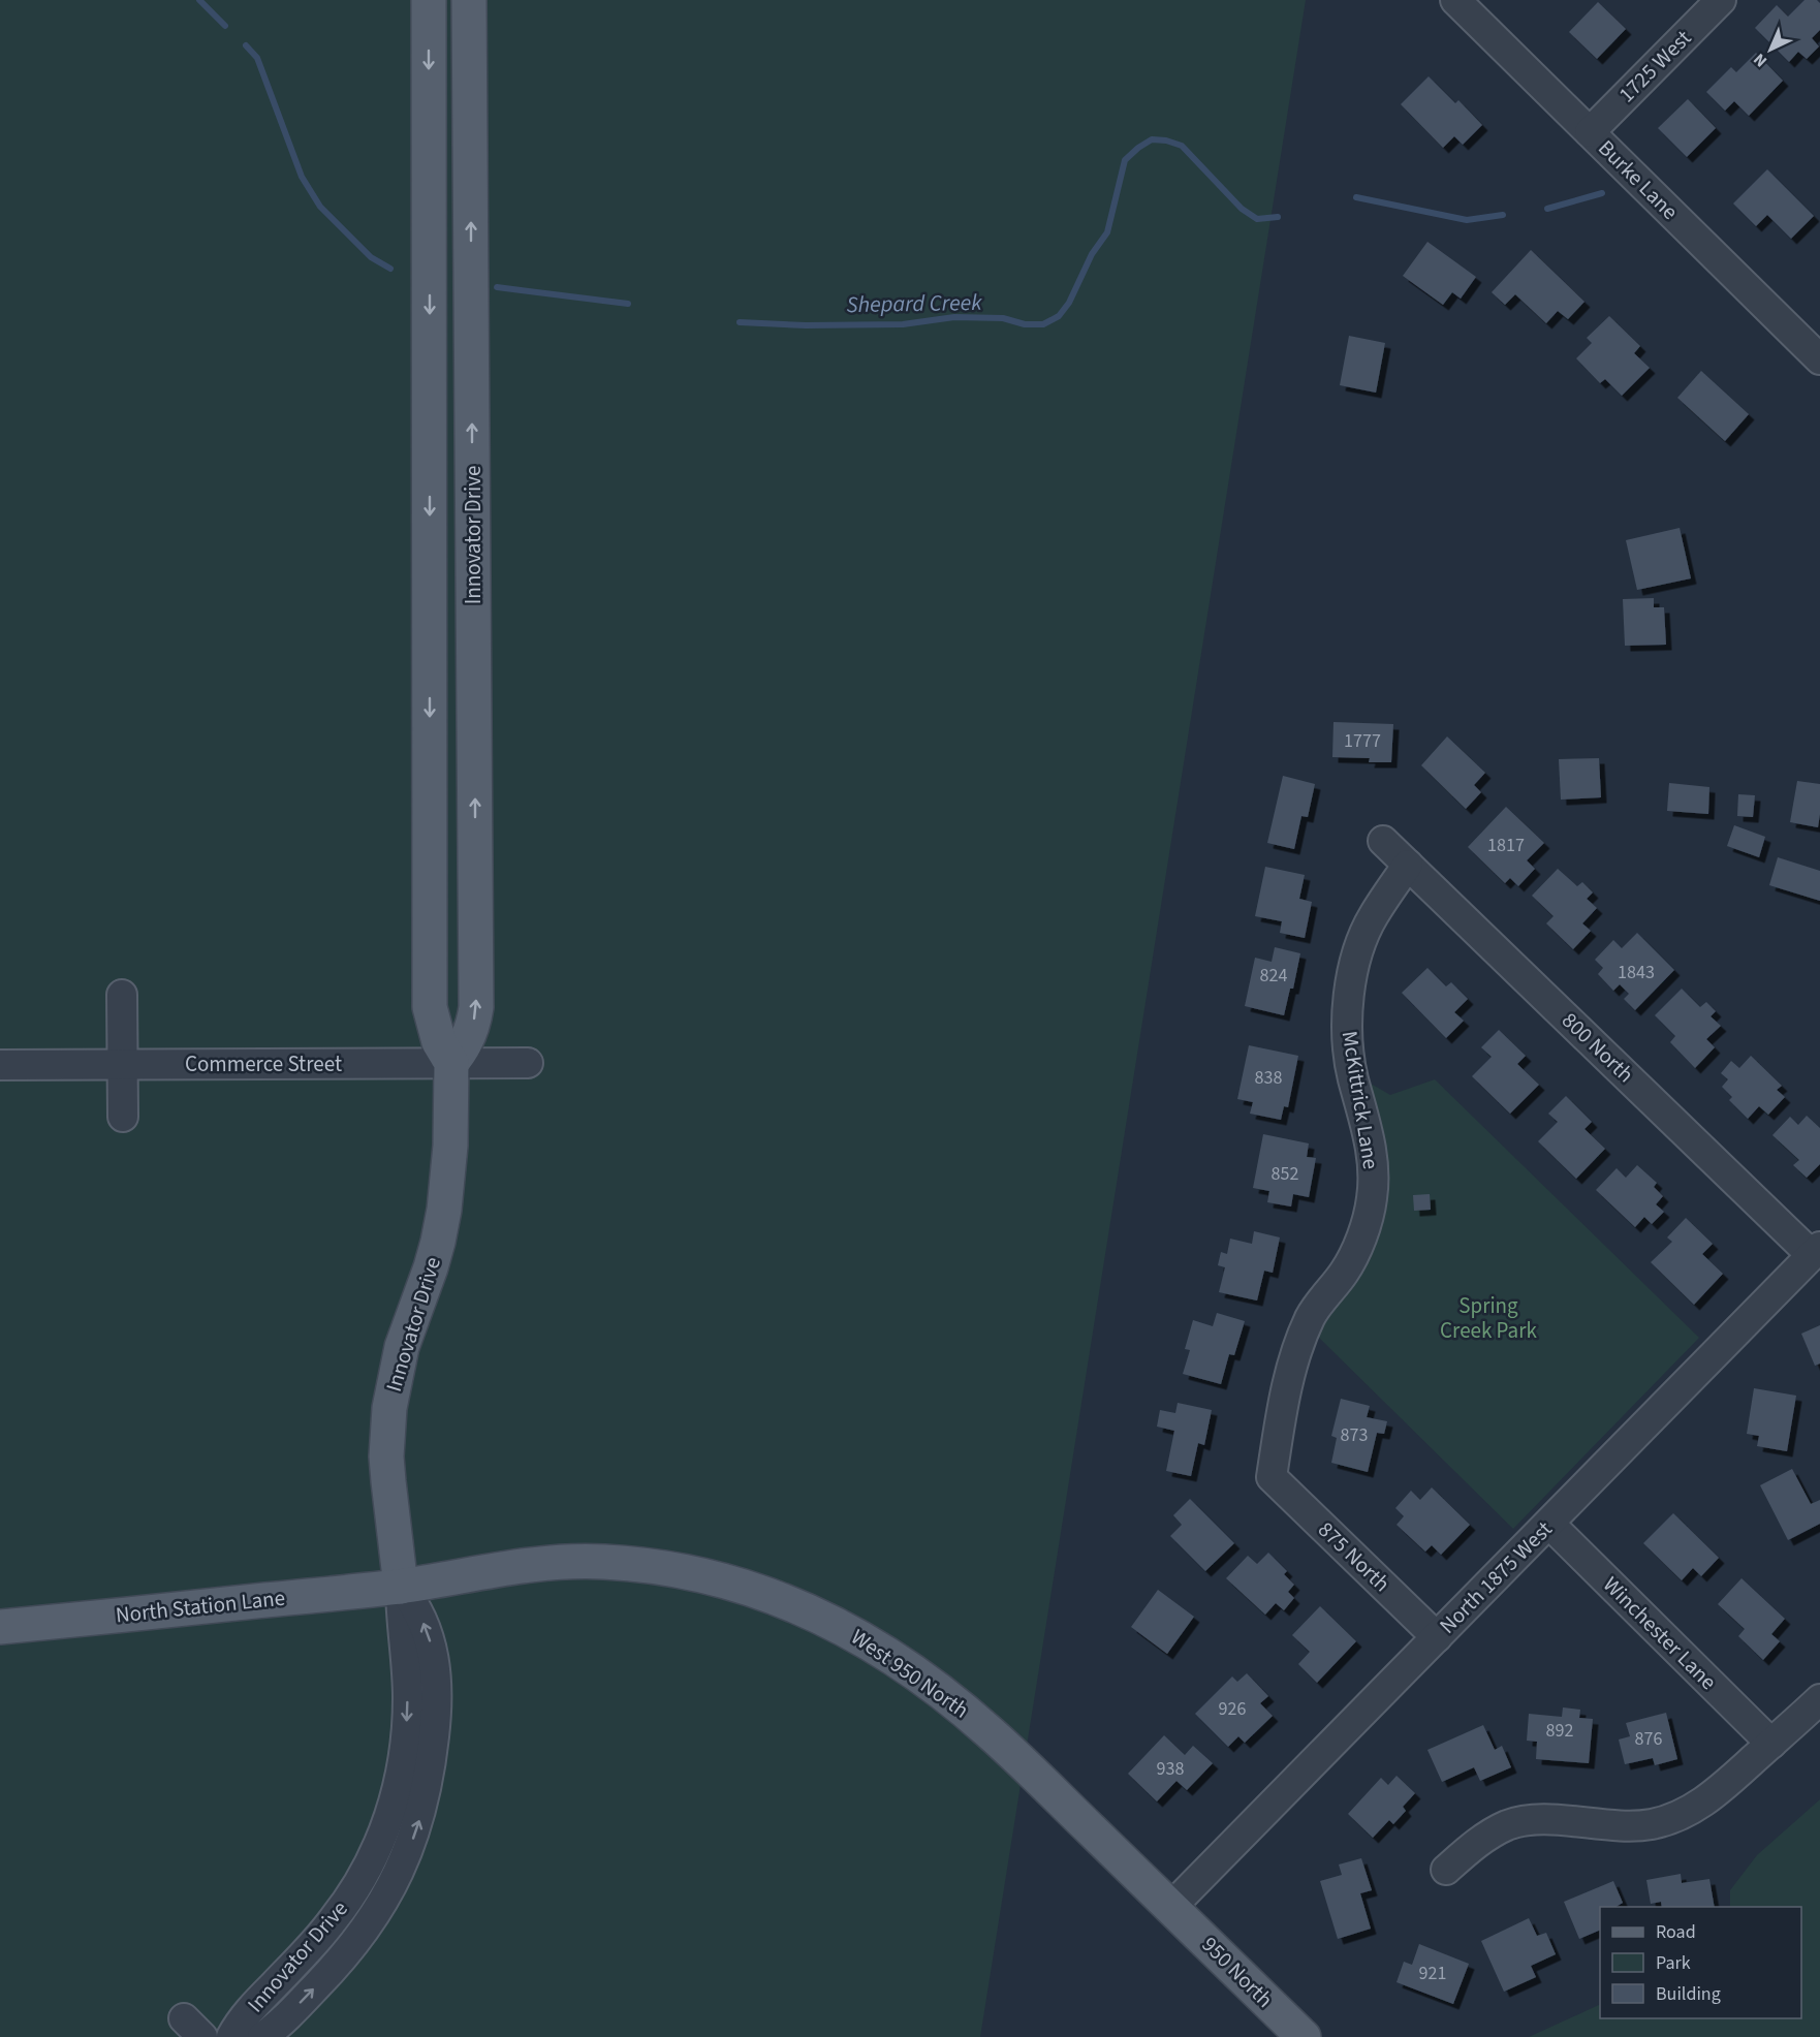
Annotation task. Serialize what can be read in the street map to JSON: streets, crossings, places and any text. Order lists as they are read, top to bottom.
{
  "streets": {
    "main road": [
      "Innovator Drive",
      "North Station Lane",
      "West 950 North",
      "950 North"
    ],
    "street": [
      "1725 West",
      "Burke Lane",
      "800 North",
      "Commerce Street",
      "McKittrick Lane",
      "875 North",
      "North 1875 West",
      "Winchester Lane"
    ]
  },
  "crossings": [
    ["1725 West", "Burke Lane"],
    ["Innovator Drive", "Commerce Street"],
    ["Innovator Drive", "North Station Lane"],
    ["Innovator Drive", "West 950 North"],
    ["800 North", "McKittrick Lane"],
    ["800 North", "North 1875 West"],
    ["McKittrick Lane", "875 North"],
    ["875 North", "North 1875 West"],
    ["North 1875 West", "Winchester Lane"],
    ["North 1875 West", "West 950 North"],
    ["North 1875 West", "950 North"],
    ["North Station Lane", "West 950 North"],
    ["West 950 North", "950 North"]
  ],
  "water": ["Shepard Creek"],
  "parks": ["Spring Creek Park"],
  "house_numbers": [
    "1777",
    "1817",
    "1843",
    "824",
    "838",
    "852",
    "873",
    "926",
    "892",
    "876",
    "938",
    "921"
  ],
  "legend": ["Road", "Park", "Building"],
  "north": "bottom left"
}
